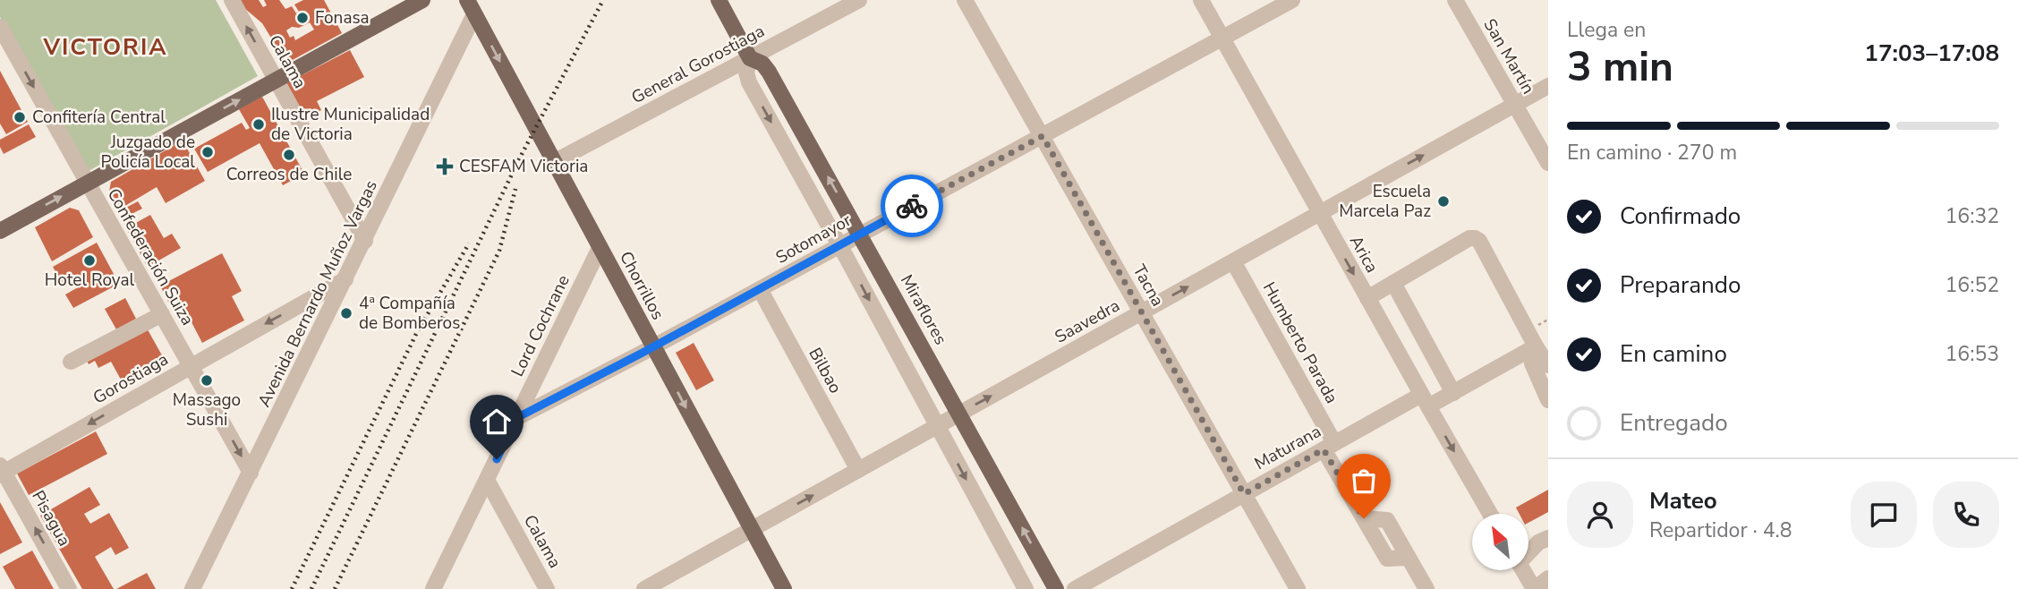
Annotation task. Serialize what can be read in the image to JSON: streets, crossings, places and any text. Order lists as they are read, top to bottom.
{
  "streets": {
    "main road": ["Chorrillos", "Miraflores"],
    "street": [
      "San Martín",
      "Calama",
      "General Gorostiaga",
      "Sotomayor",
      "Arica",
      "Confederación Suiza",
      "Tacna",
      "Avenida Bernardo Muñoz Vargas",
      "Saavedra",
      "Lord Cochrane",
      "Humberto Parada",
      "Bilbao",
      "Gorostiaga",
      "Maturana",
      "Pisagua"
    ]
  },
  "crossings": [
    ["San Martín", "Saavedra"],
    ["Calama", "Avenida Bernardo Muñoz Vargas"],
    ["Calama", "Lord Cochrane"],
    ["General Gorostiaga", "Chorrillos"],
    ["General Gorostiaga", "Miraflores"],
    ["Sotomayor", "Arica"],
    ["Sotomayor", "Chorrillos"],
    ["Sotomayor", "Tacna"],
    ["Sotomayor", "Miraflores"],
    ["Sotomayor", "Lord Cochrane"],
    ["Sotomayor", "Bilbao"],
    ["Arica", "Saavedra"],
    ["Arica", "Maturana"],
    ["Confederación Suiza", "Avenida Bernardo Muñoz Vargas"],
    ["Confederación Suiza", "Gorostiaga"],
    ["Chorrillos", "Avenida Bernardo Muñoz Vargas"],
    ["Chorrillos", "Saavedra"],
    ["Chorrillos", "Lord Cochrane"],
    ["Tacna", "Saavedra"],
    ["Tacna", "Maturana"],
    ["Avenida Bernardo Muñoz Vargas", "Gorostiaga"],
    ["Miraflores", "Saavedra"],
    ["Saavedra", "Humberto Parada"],
    ["Saavedra", "Bilbao"],
    ["Humberto Parada", "Maturana"],
    ["Gorostiaga", "Pisagua"]
  ],
  "one_way": [
    "Confederación Suiza",
    "Chorrillos",
    "Saavedra",
    "Gorostiaga",
    "Pisagua"
  ],
  "districts": ["VICTORIA"],
  "places": {
    "other": [
      "Fonasa",
      "Confitería Central",
      "Ilustre Municipalidad de Victoria",
      "Juzgado de Policía Local",
      "Correos de Chile",
      "Escuela Marcela Paz",
      "Hotel Royal",
      "4ª Compañía de Bomberos",
      "Massago Sushi"
    ],
    "health": ["CESFAM Victoria"]
  },
  "north": "top left",
  "page": {
    "heading": ["3 min", "Llega en", "17:03–17:08"],
    "panel": ["Mateo", "Repartidor · 4.8"],
    "bar": "En camino · 270 m",
    "list": [
      ["Confirmado", "16:32"],
      ["Preparando", "16:52"],
      ["En camino", "16:53"],
      "Entregado"
    ]
  }
}
